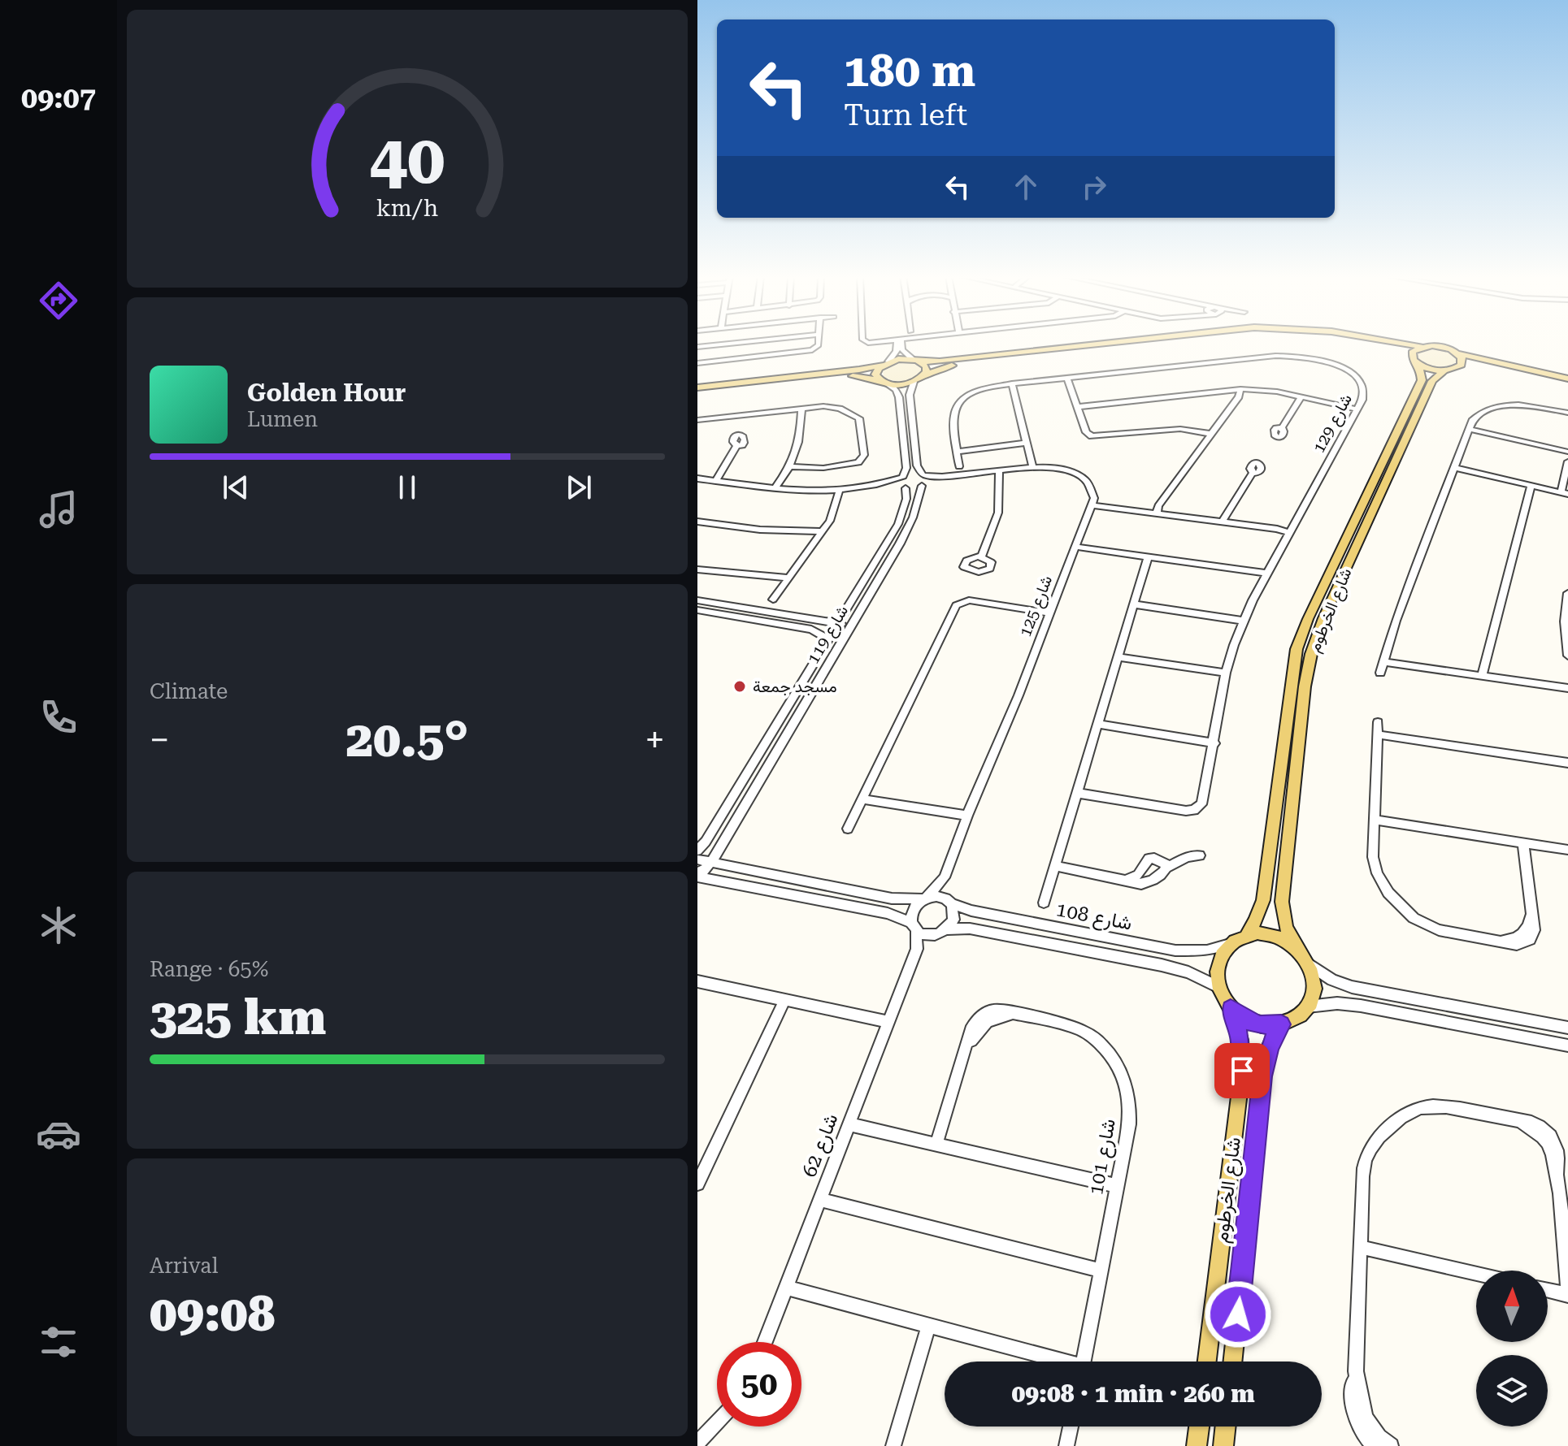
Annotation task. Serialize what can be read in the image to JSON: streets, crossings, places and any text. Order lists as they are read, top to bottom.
{
  "streets": {
    "main road": ["شارع الخرطوم"],
    "street": [
      "شارع 129",
      "شارع 125",
      "شارع 119",
      "شارع 108",
      "شارع 62",
      "شارع 101"
    ]
  },
  "crossings": [
    ["شارع 125", "شارع 108"],
    ["شارع 125", "شارع 62"],
    ["شارع الخرطوم", "شارع 108"],
    ["شارع 108", "شارع 62"]
  ],
  "places": ["مسجد جمعة"],
  "north": "top",
  "page": {
    "tabs": "09:07",
    "turn": ["180 m", "Turn left"],
    "song": ["Golden Hour", "Lumen"],
    "tile": [
      "Climate",
      ["Range · 65%", "325 km"],
      ["Arrival", "09:08"]
    ],
    "heat": ["−", "20.5°", "+"],
    "limit": "50",
    "trip": "09:08 · 1 min · 260 m",
    "gauge": ["40", "km/h"]
  }
}
